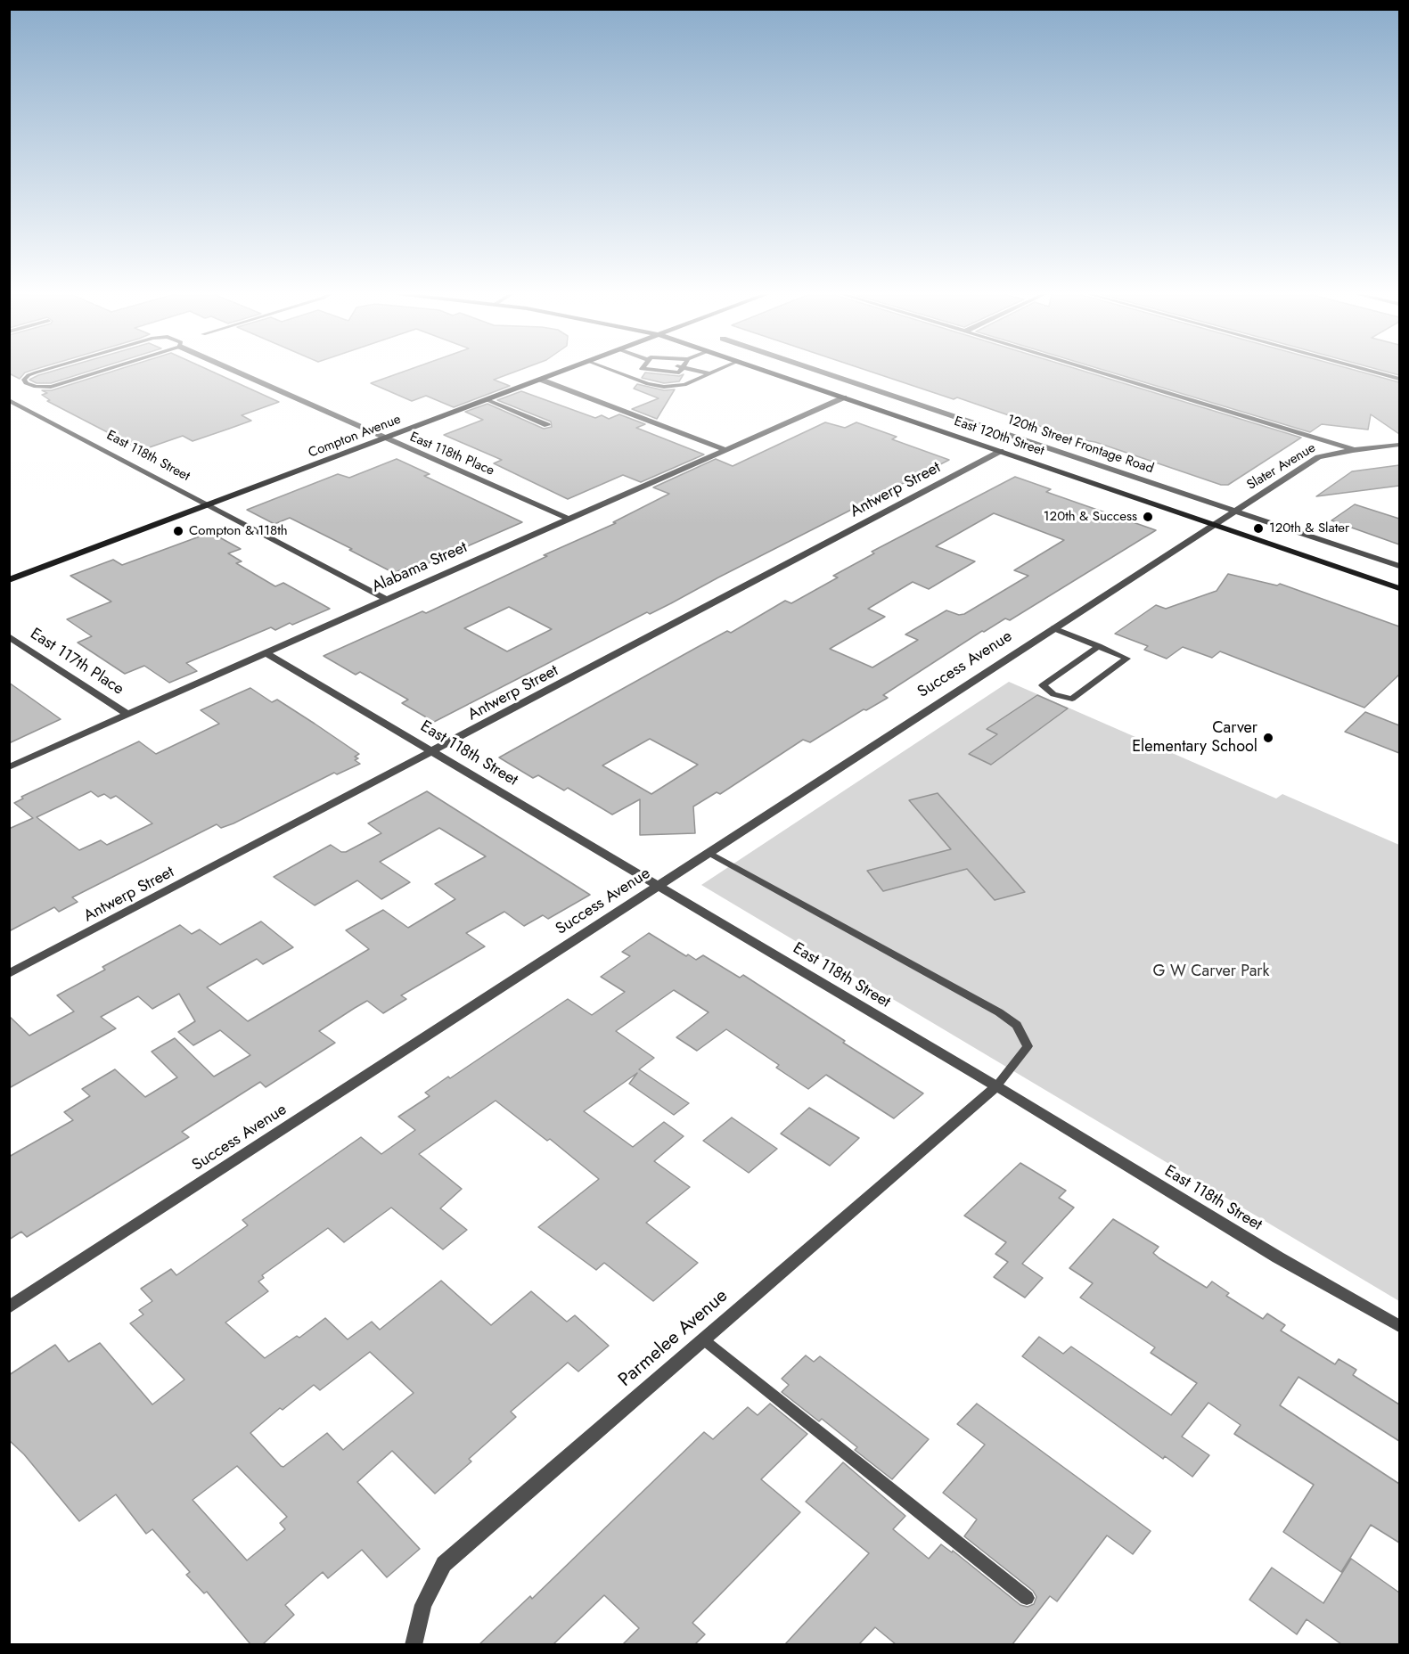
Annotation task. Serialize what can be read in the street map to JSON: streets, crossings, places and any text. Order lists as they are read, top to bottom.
{
  "streets": {
    "street": [
      "Compton Avenue",
      "East 120th Street",
      "120th Street Frontage Road",
      "East 118th Place",
      "East 118th Street",
      "Slater Avenue",
      "Antwerp Street",
      "Alabama Street",
      "East 117th Place",
      "Success Avenue",
      "Parmelee Avenue"
    ]
  },
  "crossings": [
    ["Compton Avenue", "East 118th Place"],
    ["Compton Avenue", "East 118th Street"],
    ["East 120th Street", "Slater Avenue"],
    ["East 120th Street", "Antwerp Street"],
    ["East 120th Street", "Alabama Street"],
    ["East 120th Street", "Success Avenue"],
    ["120th Street Frontage Road", "Slater Avenue"],
    ["East 118th Place", "Alabama Street"],
    ["East 118th Street", "Antwerp Street"],
    ["East 118th Street", "Alabama Street"],
    ["East 118th Street", "Success Avenue"],
    ["East 118th Street", "Parmelee Avenue"],
    ["Slater Avenue", "Success Avenue"],
    ["Alabama Street", "East 117th Place"]
  ],
  "parks": ["G W Carver Park"],
  "places": [
    "120th & Success",
    "120th & Slater",
    "Compton & 118th",
    "Carver Elementary School"
  ]
}
